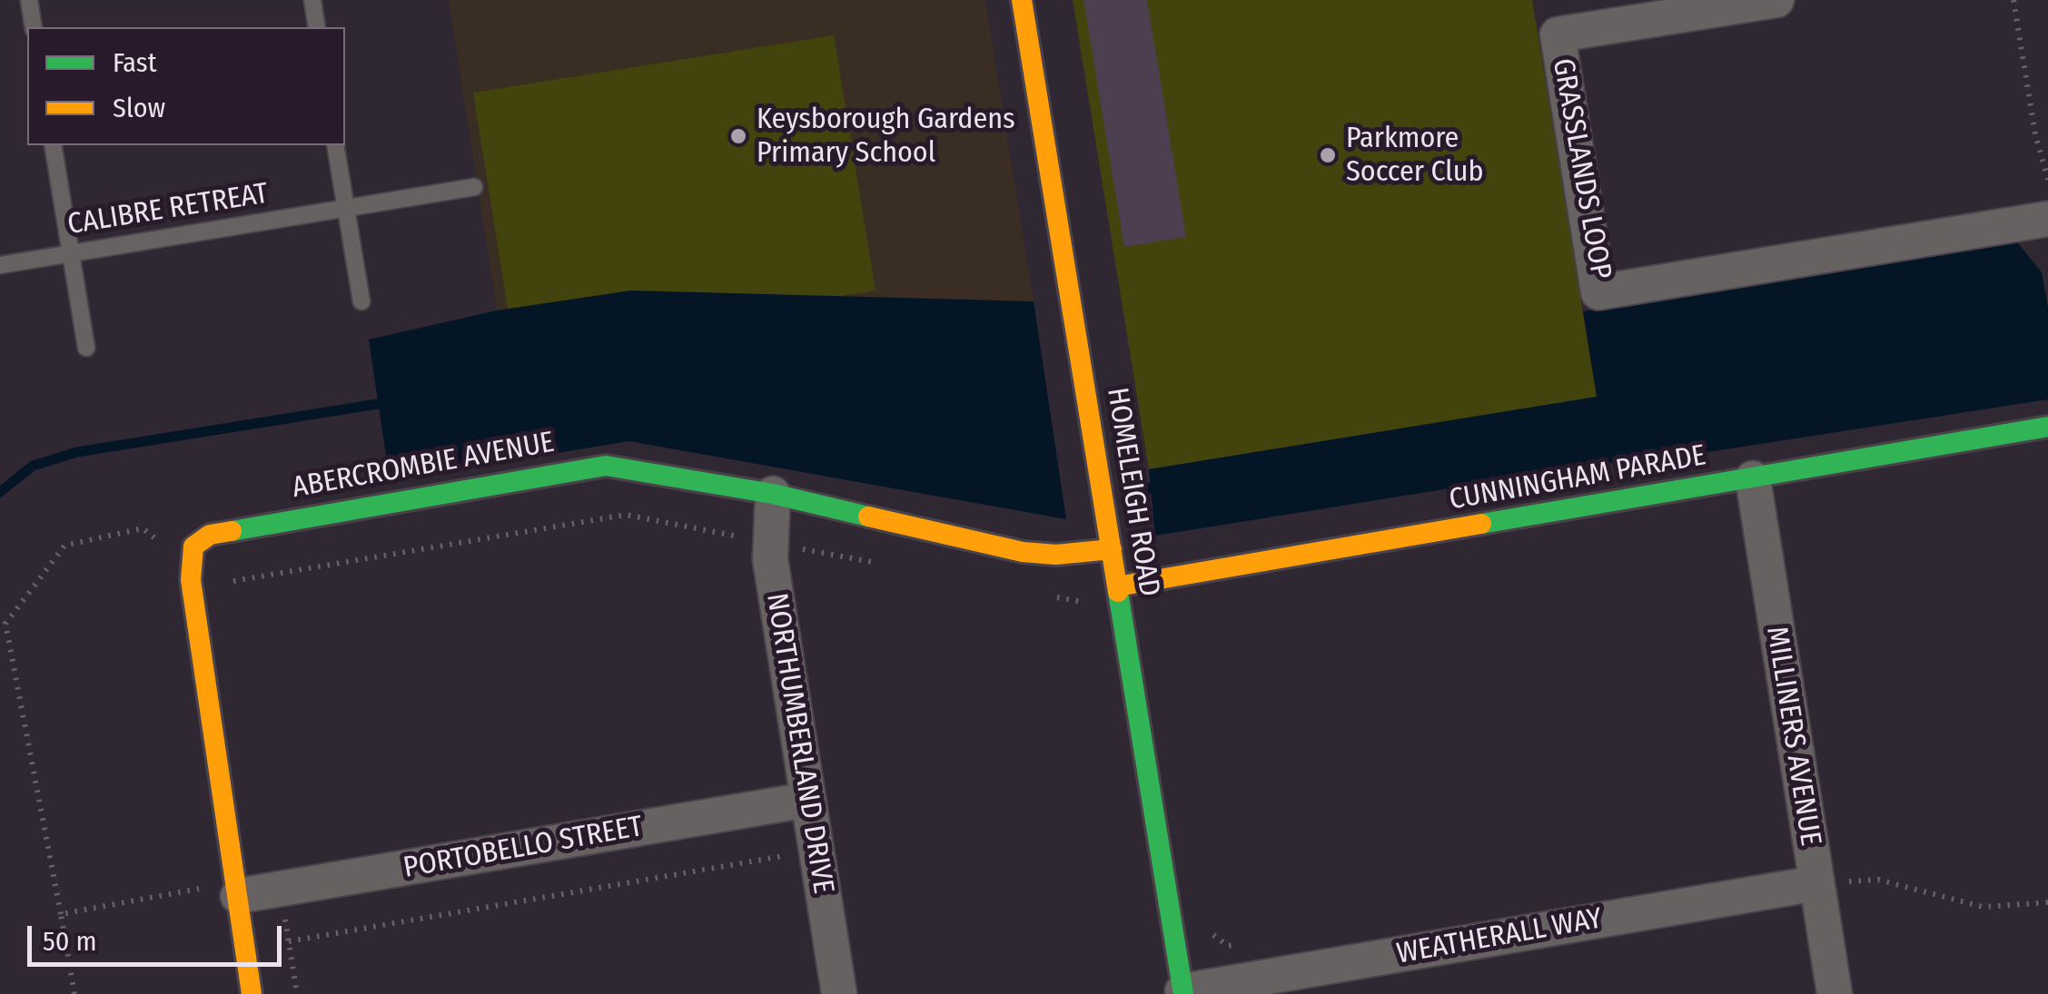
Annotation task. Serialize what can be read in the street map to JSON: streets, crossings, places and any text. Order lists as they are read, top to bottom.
{
  "streets": {
    "street": [
      "GRASSLANDS LOOP",
      "ABERCROMBIE AVENUE",
      "CUNNINGHAM PARADE",
      "HOMELEIGH ROAD",
      "MILLINERS AVENUE",
      "NORTHUMBERLAND DRIVE",
      "PORTOBELLO STREET",
      "WEATHERALL WAY"
    ],
    "lane": ["CALIBRE RETREAT"]
  },
  "crossings": [
    ["ABERCROMBIE AVENUE", "HOMELEIGH ROAD"],
    ["ABERCROMBIE AVENUE", "NORTHUMBERLAND DRIVE"],
    ["CUNNINGHAM PARADE", "HOMELEIGH ROAD"],
    ["CUNNINGHAM PARADE", "MILLINERS AVENUE"],
    ["HOMELEIGH ROAD", "WEATHERALL WAY"],
    ["MILLINERS AVENUE", "WEATHERALL WAY"],
    ["NORTHUMBERLAND DRIVE", "PORTOBELLO STREET"]
  ],
  "places": ["Keysborough Gardens Primary School", "Parkmore Soccer Club"],
  "legend": ["Fast", "Slow"],
  "scale_bar": "50 m"
}
